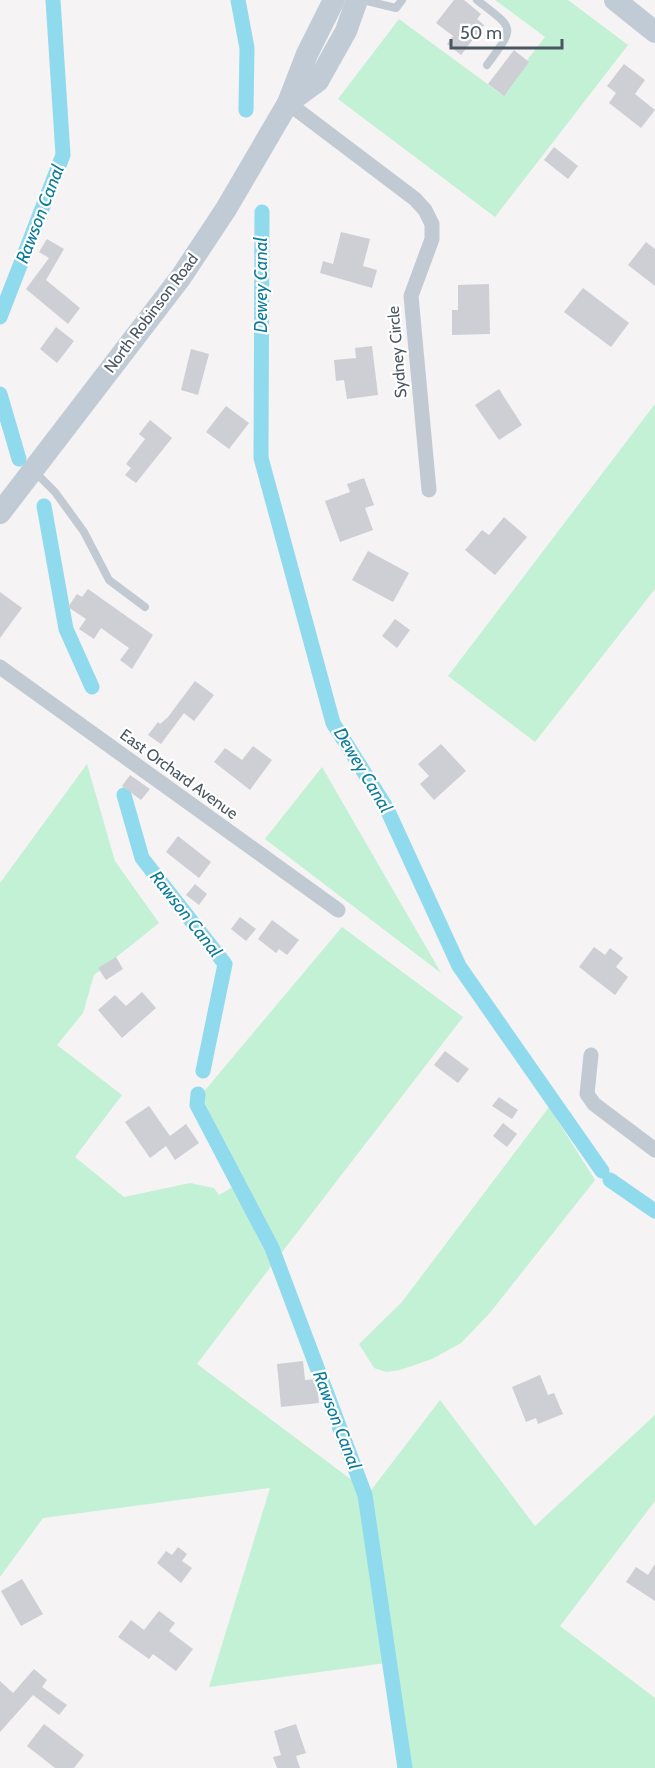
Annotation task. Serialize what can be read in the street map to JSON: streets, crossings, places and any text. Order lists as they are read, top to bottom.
{
  "streets": {
    "street": ["North Robinson Road", "Sydney Circle", "East Orchard Avenue"]
  },
  "crossings": [
    ["North Robinson Road", "Sydney Circle"]
  ],
  "water": ["Rawson Canal", "Dewey Canal"],
  "scale_bar": "50 m"
}
